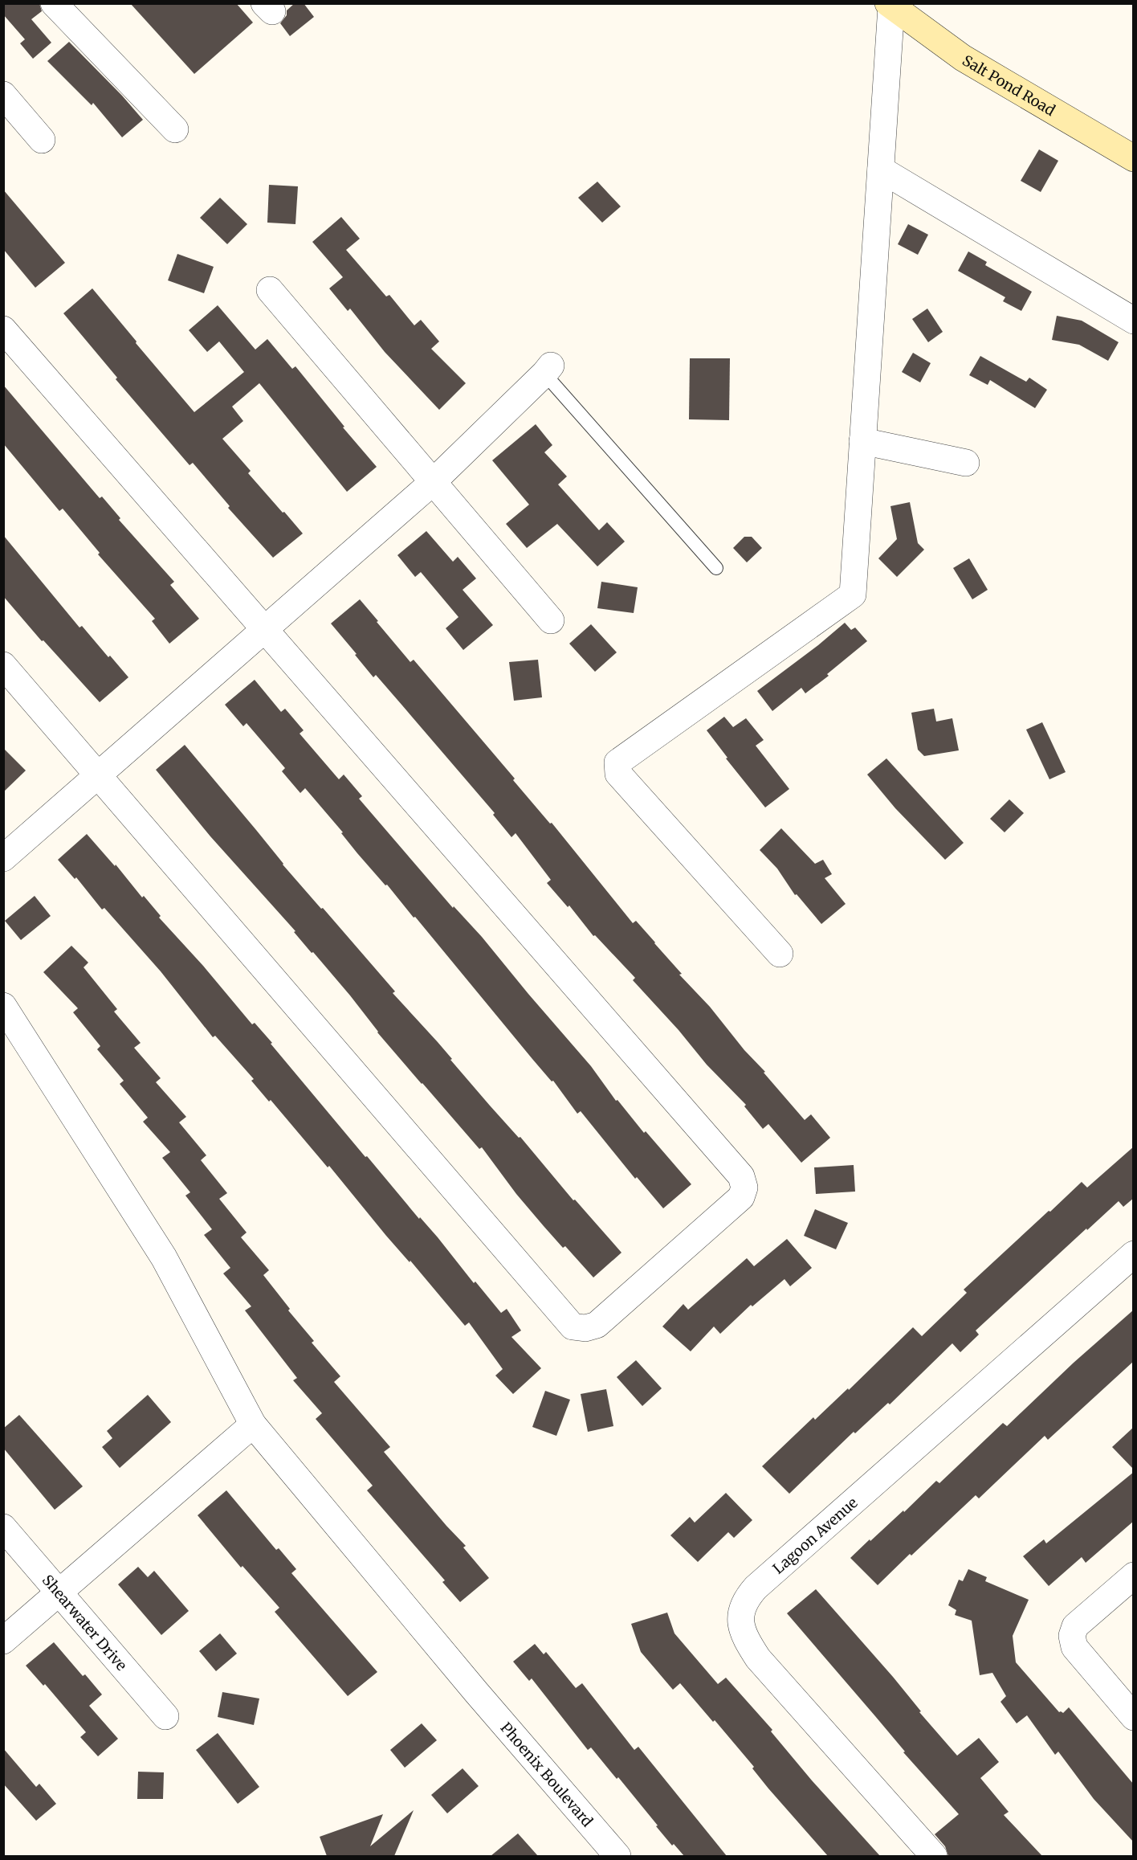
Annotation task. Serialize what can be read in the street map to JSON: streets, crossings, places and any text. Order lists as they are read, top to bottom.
{
  "streets": {
    "street": [
      "Salt Pond Road",
      "Lagoon Avenue",
      "Shearwater Drive",
      "Phoenix Boulevard"
    ]
  }
}
